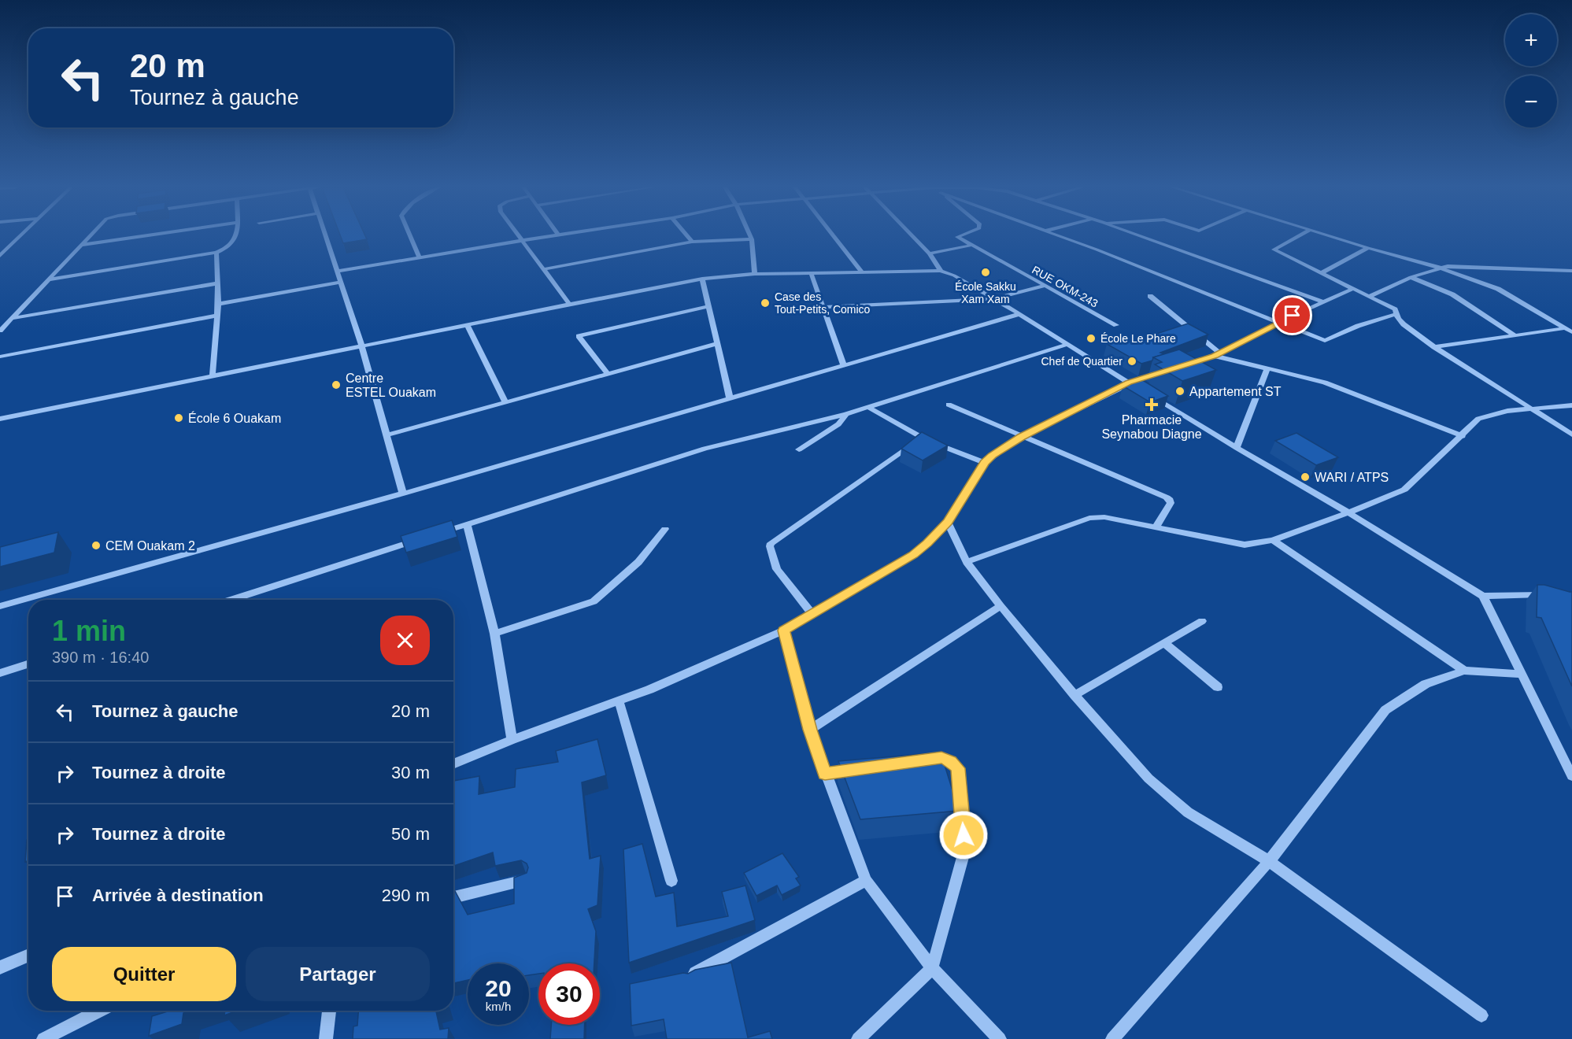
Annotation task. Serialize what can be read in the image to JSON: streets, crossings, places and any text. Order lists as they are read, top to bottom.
{
  "streets": {
    "street": ["RUE OKM-243"]
  },
  "places": {
    "other": [
      "École Sakku Xam Xam",
      "Case des Tout-Petits, Comico",
      "École Le Phare",
      "Chef de Quartier",
      "Centre ESTEL Ouakam",
      "Appartement ST",
      "École 6 Ouakam",
      "WARI / ATPS",
      "CEM Ouakam 2"
    ],
    "health": ["Pharmacie Seynabou Diagne"]
  },
  "page": {
    "map_buttons": ["+", "−"],
    "turn": ["20 m", "Tournez à gauche"],
    "heading": ["1 min", "390 m · 16:40"],
    "list": [
      {
        "name": "Tournez à gauche",
        "value": "20 m"
      },
      {
        "name": "Tournez à droite",
        "value": "30 m"
      },
      {
        "name": "Tournez à droite",
        "value": "50 m"
      },
      {
        "name": "Arrivée à destination",
        "value": "290 m"
      }
    ],
    "buttons": ["Quitter", "Partager"],
    "speed": "20 km/h",
    "limit": "30"
  }
}
